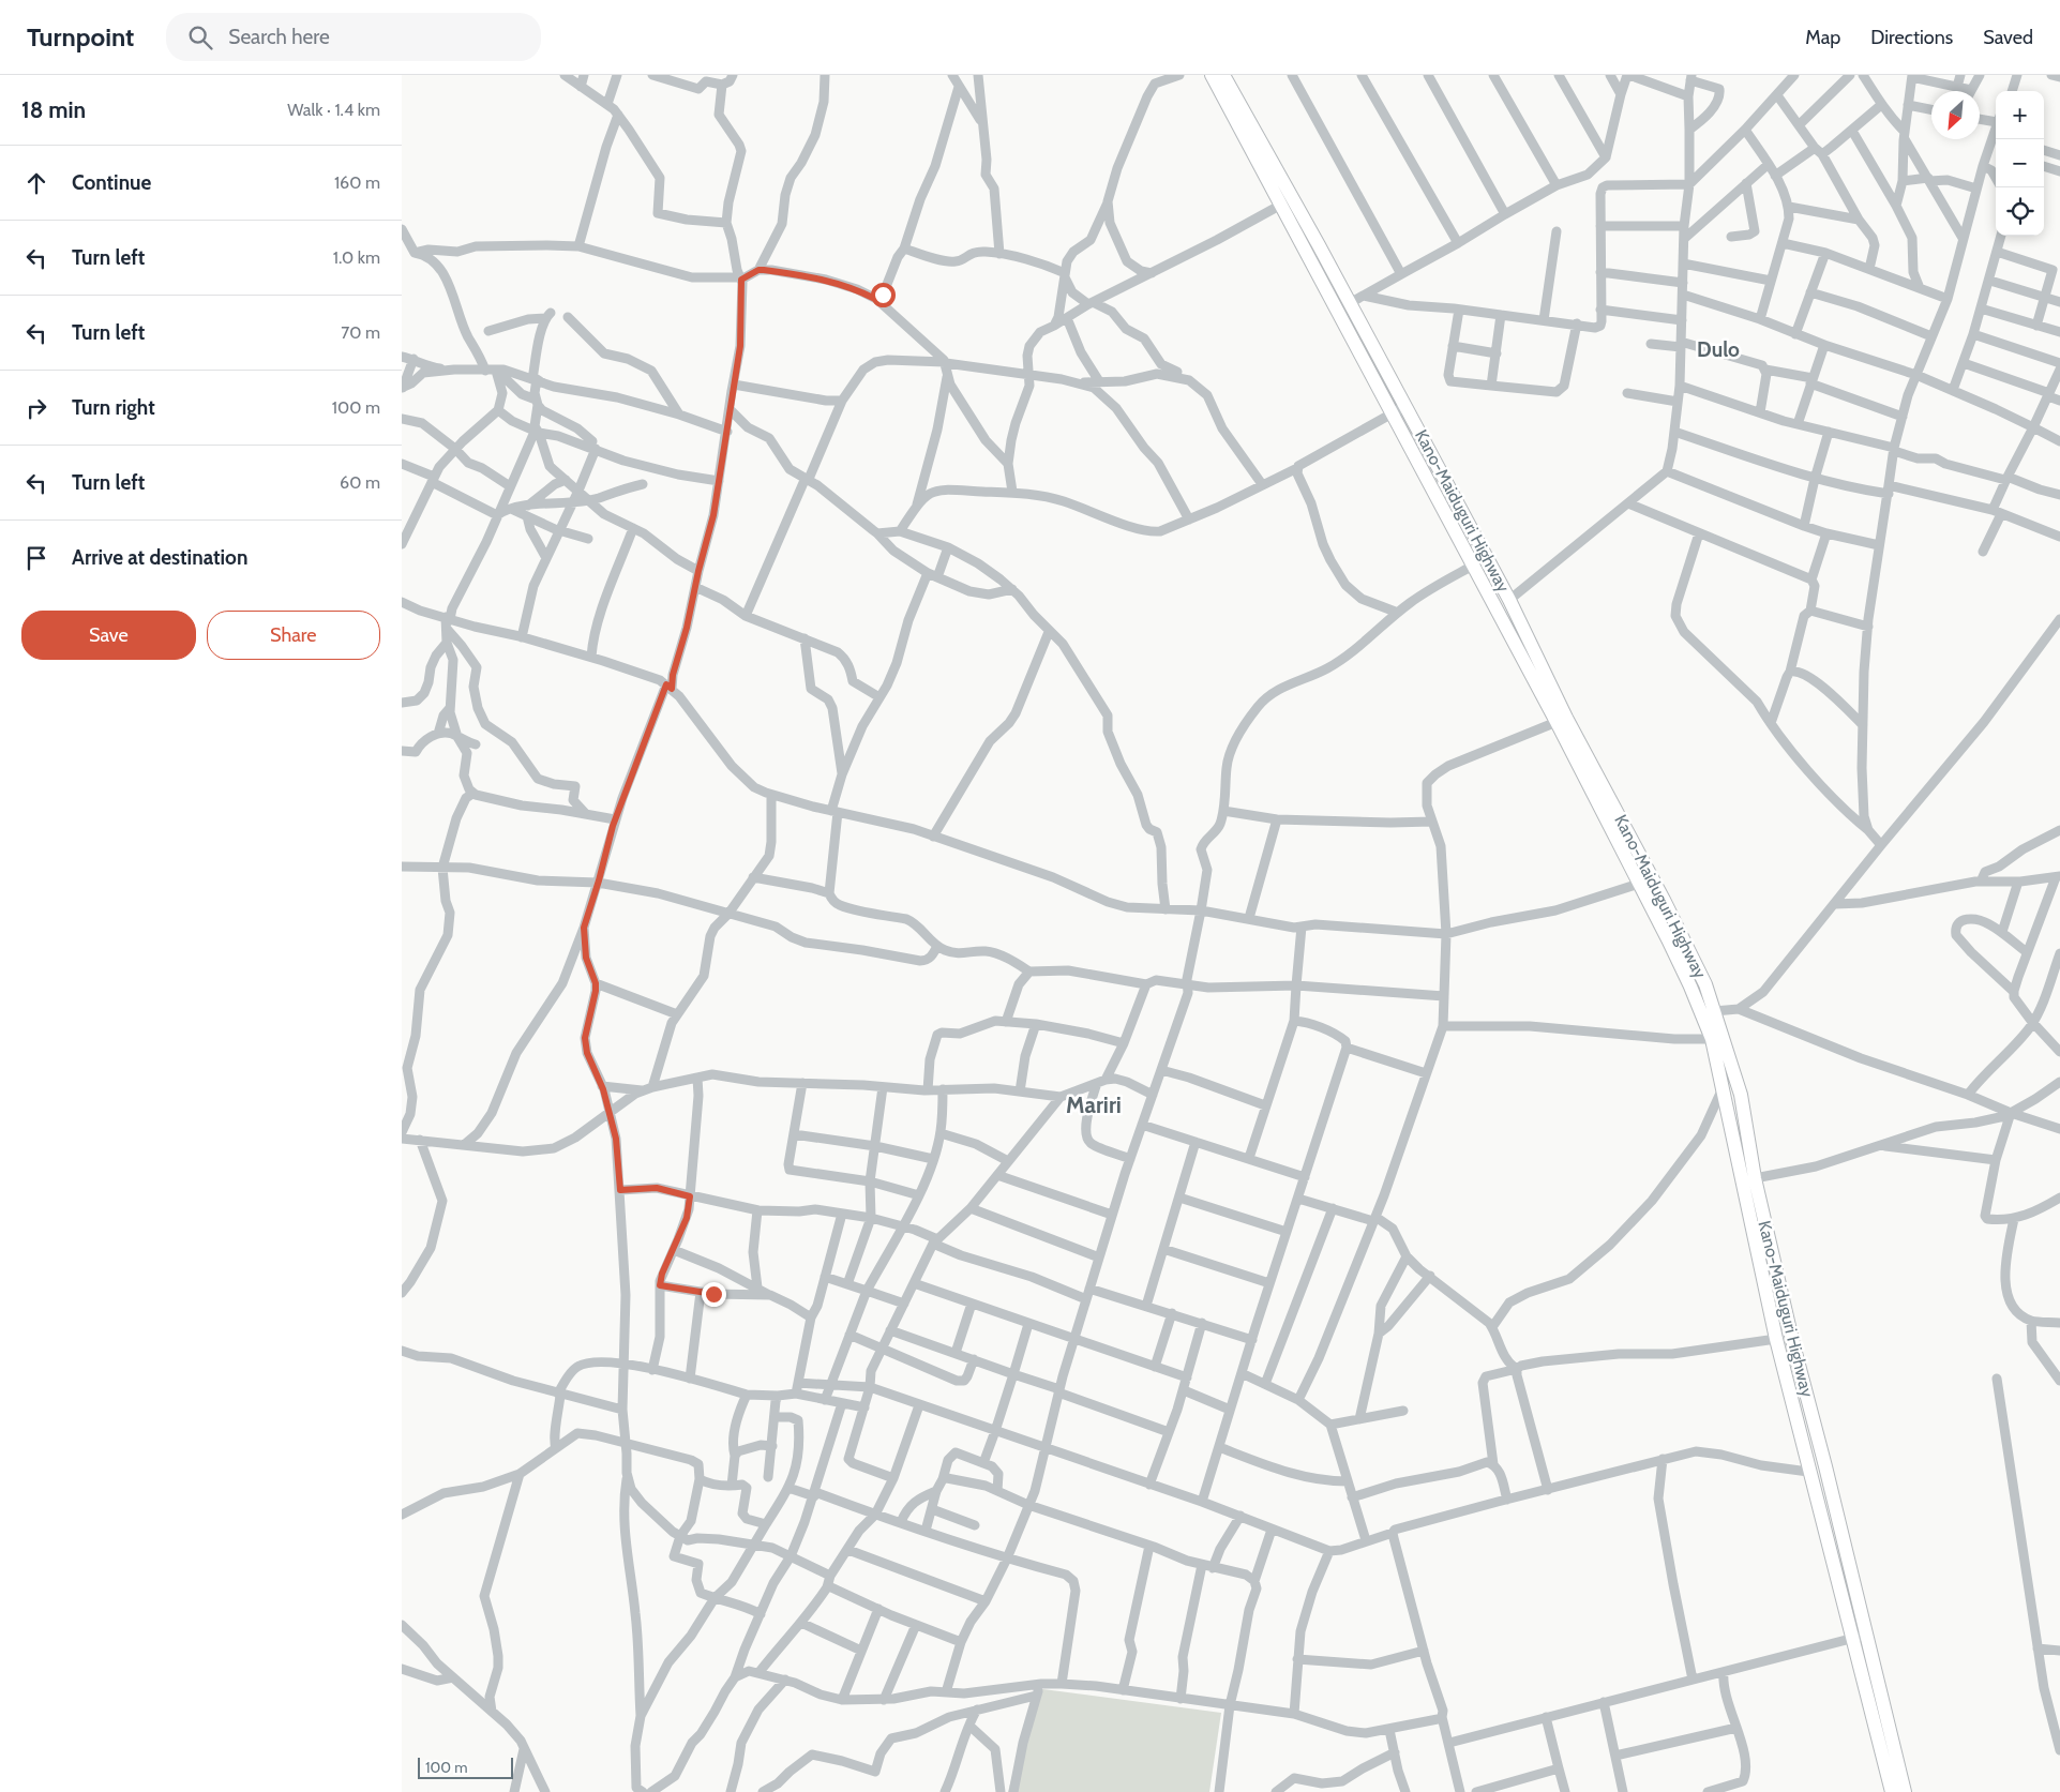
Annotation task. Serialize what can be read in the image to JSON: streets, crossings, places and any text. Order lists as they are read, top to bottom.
{
  "streets": {
    "highway": ["Kano-Maiduguri Highway"]
  },
  "districts": ["Dulo", "Mariri"],
  "scale_bar": "100 m",
  "north": "bottom left",
  "page": {
    "header": "Turnpoint",
    "search": "Search here",
    "nav": ["Map", "Directions", "Saved"],
    "heading": ["18 min", "Walk · 1.4 km"],
    "map_buttons": ["+", "−"],
    "list": [
      ["Continue", "160 m"],
      ["Turn left", "1.0 km"],
      ["Turn left", "70 m"],
      ["Turn right", "100 m"],
      ["Turn left", "60 m"],
      "Arrive at destination"
    ],
    "buttons": ["Save", "Share"],
    "scale": "100 m"
  }
}
